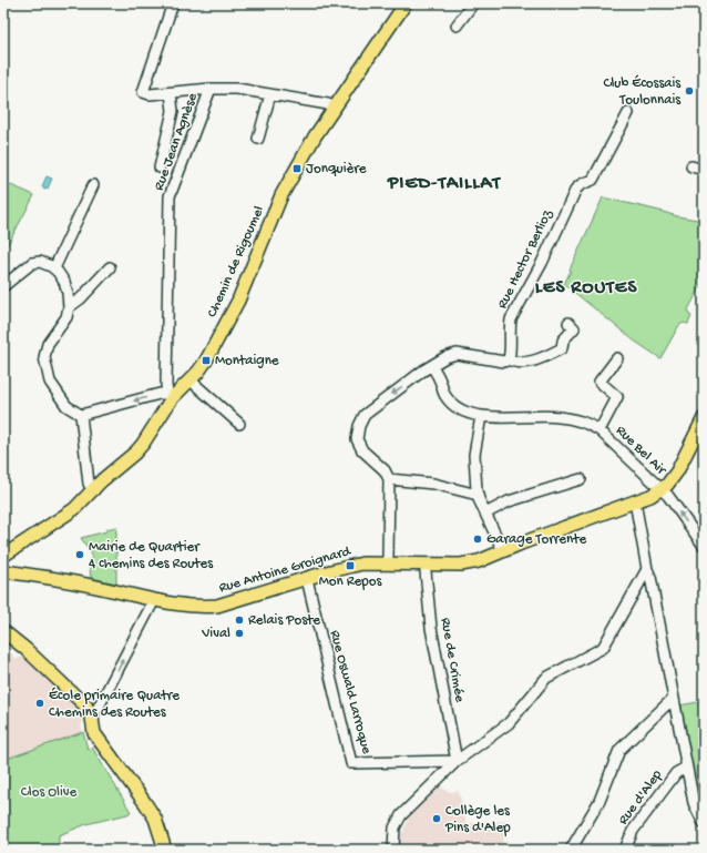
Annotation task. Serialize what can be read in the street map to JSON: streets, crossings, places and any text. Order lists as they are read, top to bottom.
{
  "streets": {
    "main road": ["Chemin de Rigoumel", "Rue Antoine Groignard"],
    "street": [
      "Rue Jean Agnèse",
      "Rue Hector Berlioz",
      "Rue Bel Air",
      "Rue de Crimée",
      "Rue Oswald Larroque",
      "Rue d'Alep"
    ]
  },
  "crossings": [
    ["Rue Jean Agnèse", "Chemin de Rigoumel"],
    ["Rue Bel Air", "Rue Antoine Groignard"],
    ["Rue Antoine Groignard", "Rue de Crimée"],
    ["Rue Antoine Groignard", "Rue Oswald Larroque"],
    ["Rue de Crimée", "Rue Oswald Larroque"]
  ],
  "districts": ["PIED-TAILLAT", "LES ROUTES"],
  "parks": ["Clos Olive"],
  "places": {
    "other": [
      "Club Écossais Toulonnais",
      "Garage Torrente",
      "Mairie de Quartier 4 chemins des Routes",
      "Relais Poste",
      "Vival",
      "École primaire Quatre Chemins des Routes",
      "Collège les Pins d'Alep"
    ],
    "transit": ["Jonquière", "Montaigne", "Mon Repos"]
  }
}
